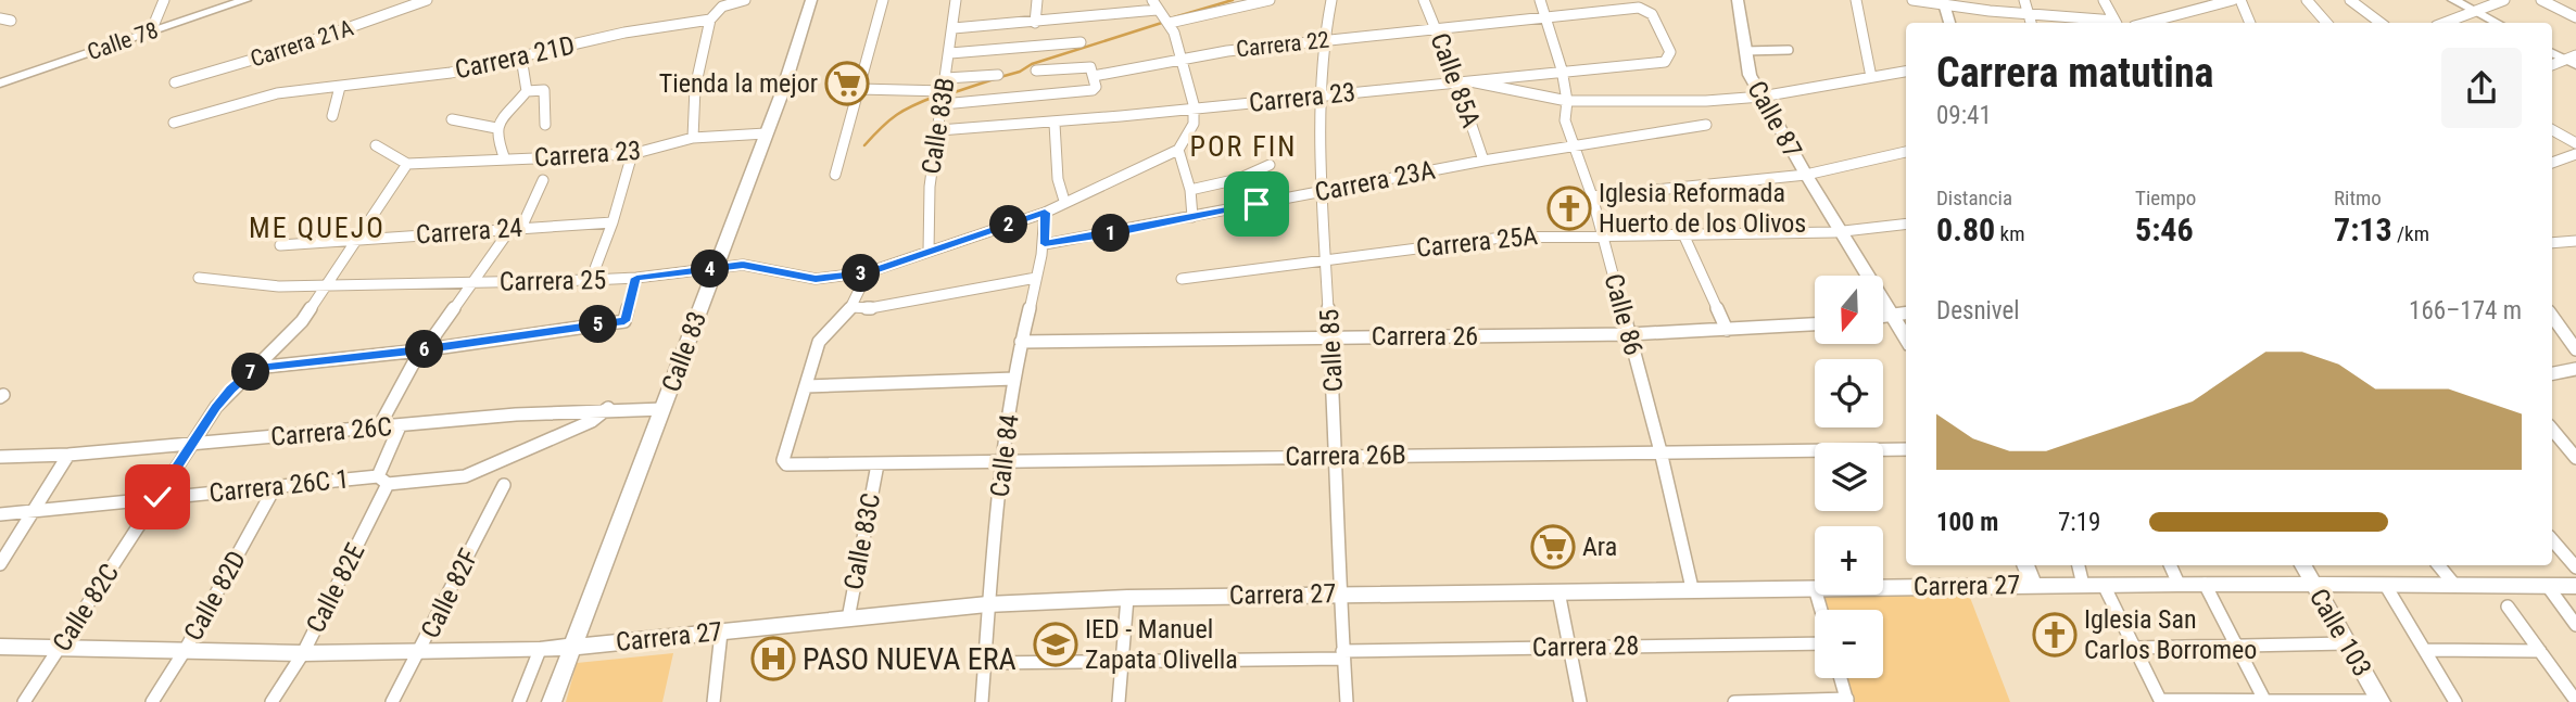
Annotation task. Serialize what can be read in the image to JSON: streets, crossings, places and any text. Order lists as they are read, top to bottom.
{
  "streets": {
    "street": [
      "Calle 78",
      "Carrera 21A",
      "Carrera 22",
      "Carrera 21D",
      "Calle 85A",
      "Carrera 23",
      "Calle 87",
      "Calle 83B",
      "Carrera 23A",
      "Carrera 24",
      "Carrera 25A",
      "Carrera 25",
      "Calle 86",
      "Carrera 26",
      "Calle 85",
      "Calle 83",
      "Carrera 26C",
      "Calle 84",
      "Carrera 26B",
      "Carrera 26C 1",
      "Calle 83C",
      "Carrera 27",
      "Calle 82E",
      "Calle 82F",
      "Calle 82D",
      "Calle 82C",
      "Calle 103",
      "Carrera 28"
    ]
  },
  "crossings": [
    ["Carrera 22", "Calle 85A"],
    ["Carrera 22", "Carrera 23"],
    ["Carrera 22", "Calle 83B"],
    ["Carrera 22", "Calle 86"],
    ["Carrera 22", "Calle 85"],
    ["Calle 85A", "Carrera 23"],
    ["Calle 85A", "Carrera 23A"],
    ["Carrera 23", "Calle 83B"],
    ["Carrera 23", "Calle 86"],
    ["Carrera 23", "Calle 85"],
    ["Carrera 23", "Calle 83"],
    ["Carrera 23", "Calle 82C"],
    ["Calle 87", "Carrera 25A"],
    ["Carrera 23A", "Calle 86"],
    ["Carrera 23A", "Calle 85"],
    ["Carrera 23A", "Calle 84"],
    ["Carrera 24", "Calle 82C"],
    ["Carrera 25A", "Calle 86"],
    ["Carrera 25A", "Calle 85"],
    ["Carrera 25", "Calle 83"],
    ["Carrera 25", "Calle 82C"],
    ["Calle 86", "Carrera 26"],
    ["Calle 86", "Carrera 26B"],
    ["Calle 86", "Carrera 27"],
    ["Carrera 26", "Calle 85"],
    ["Carrera 26", "Calle 84"],
    ["Calle 85", "Carrera 26B"],
    ["Calle 85", "Carrera 27"],
    ["Calle 85", "Carrera 28"],
    ["Calle 83", "Carrera 26C"],
    ["Calle 83", "Carrera 27"],
    ["Carrera 26C", "Carrera 26C 1"],
    ["Carrera 26C", "Calle 82E"],
    ["Carrera 26C", "Calle 82C"],
    ["Calle 84", "Carrera 26B"],
    ["Calle 84", "Carrera 27"],
    ["Calle 84", "Carrera 28"],
    ["Carrera 26B", "Calle 83C"],
    ["Carrera 26C 1", "Calle 82E"],
    ["Carrera 26C 1", "Calle 82D"],
    ["Carrera 26C 1", "Calle 82C"],
    ["Calle 83C", "Carrera 27"],
    ["Carrera 27", "Calle 82E"],
    ["Carrera 27", "Calle 82F"],
    ["Carrera 27", "Calle 82D"],
    ["Carrera 27", "Calle 82C"],
    ["Carrera 27", "Calle 103"]
  ],
  "districts": ["POR FIN", "ME QUEJO"],
  "places": {
    "supermarket": ["Tienda la mejor", "Ara"],
    "church": ["Iglesia Reformada Huerto de los Olivos", "Iglesia San Carlos Borromeo"],
    "school or university": ["IED - Manuel Zapata Olivella"],
    "hospital": ["PASO NUEVA ERA"]
  },
  "north": "bottom",
  "page": {
    "heading": ["Carrera matutina", "09:41"],
    "stats": [
      ["Distancia", "0.80 km"],
      ["Tiempo", "5:46"],
      ["Ritmo", "7:13 /km"]
    ],
    "pins": [
      "2",
      "1",
      "4",
      "3",
      "5",
      "6",
      "7"
    ],
    "map_buttons": ["+", "−"],
    "chart": ["Desnivel", "166–174 m"],
    "list": [
      {
        "name": "100 m",
        "note": "7:19"
      }
    ]
  }
}
